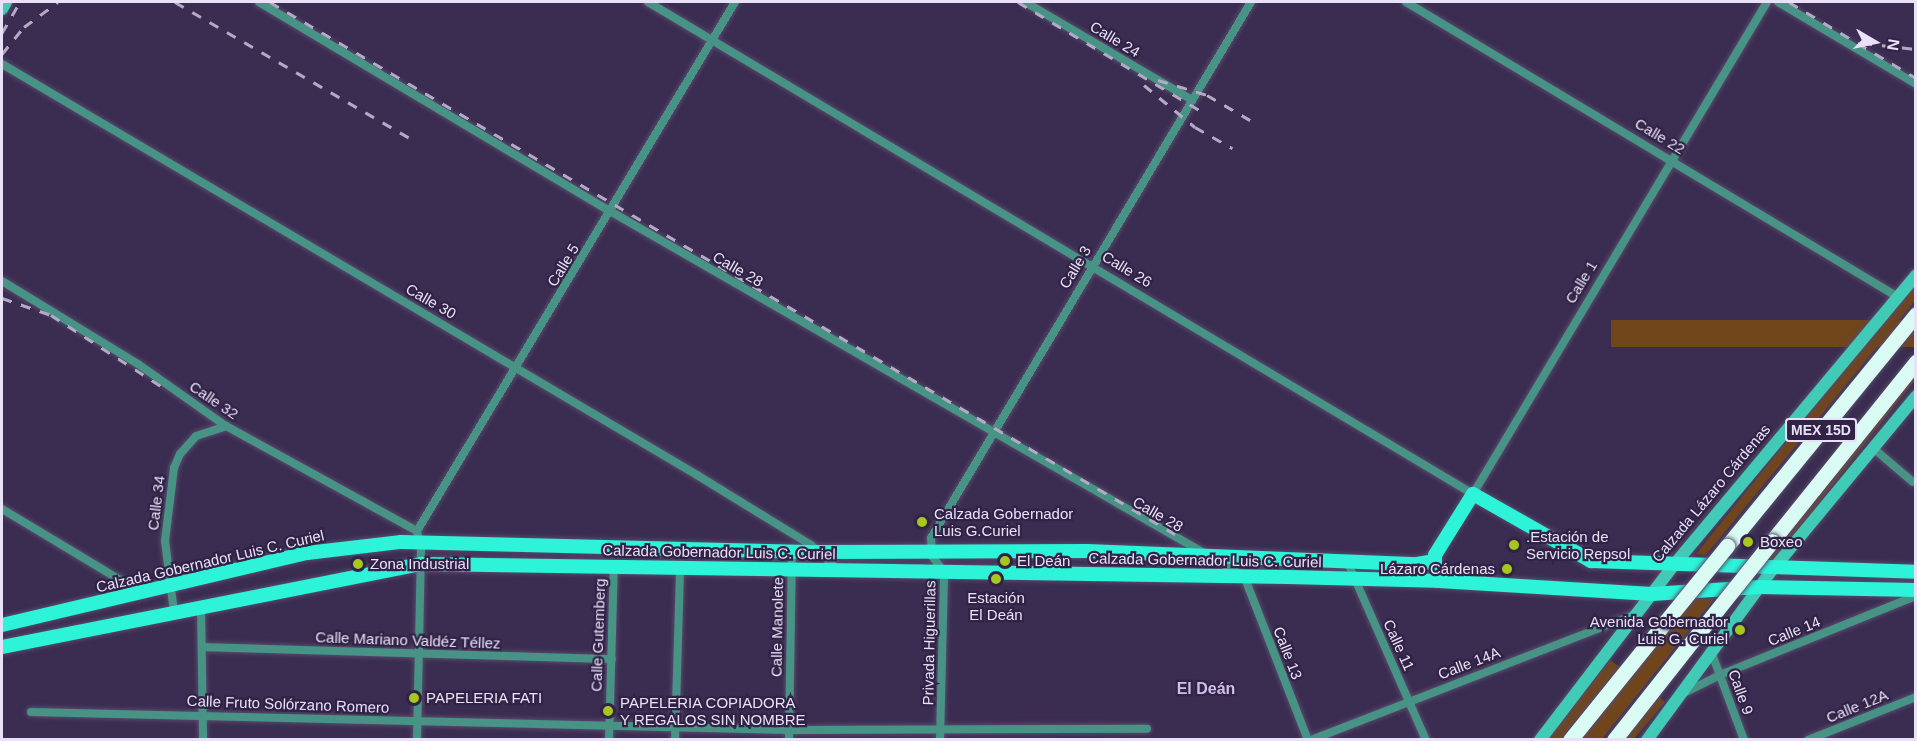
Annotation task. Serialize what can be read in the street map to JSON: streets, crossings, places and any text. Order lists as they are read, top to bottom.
{
  "streets": {
    "highway": ["MEX 15D"],
    "main road": [
      "Calle 26",
      "Calle 1",
      "Calzada Lázaro Cárdenas",
      "Calzada Gobernador Luis C. Curiel"
    ],
    "street": [
      "Calle 24",
      "Calle 22",
      "Calle 5",
      "Calle 3",
      "Calle 28",
      "Calle 30",
      "Calle 32",
      "Calle 34",
      "Calle Manolete",
      "Calle 14",
      "Calle Gutemberg",
      "Calle Mariano Valdéz Téllez",
      "Privada Higuerillas",
      "Calle 11",
      "Calle 13",
      "Calle 14A",
      "Calle 9",
      "Calle Fruto Solórzano Romero",
      "Calle 12A"
    ]
  },
  "crossings": [
    ["Calle 24", "Calle 3"],
    ["Calle 22", "Calle 1"],
    ["Calle 22", "Calzada Lázaro Cárdenas"],
    ["Calle 5", "Calle 28"],
    ["Calle 5", "Calle 26"],
    ["Calle 5", "Calle 30"],
    ["Calle 5", "Calle 32"],
    ["Calle 5", "Calzada Gobernador Luis C. Curiel"],
    ["Calle 3", "Calle 28"],
    ["Calle 3", "Calle 26"],
    ["Calle 3", "Calzada Gobernador Luis C. Curiel"],
    ["Calle 3", "Privada Higuerillas"],
    ["Calle 28", "Calzada Gobernador Luis C. Curiel"],
    ["Calle 28", "Calle 13"],
    ["Calle 26", "Calle 1"],
    ["Calle 26", "Calzada Lázaro Cárdenas"],
    ["Calle 1", "Calzada Gobernador Luis C. Curiel"],
    ["Calle 30", "Calzada Gobernador Luis C. Curiel"],
    ["Calle 32", "Calle 34"],
    ["Calle 32", "Calzada Gobernador Luis C. Curiel"],
    ["Calzada Lázaro Cárdenas", "Calzada Gobernador Luis C. Curiel"],
    ["Calzada Lázaro Cárdenas", "Calle 14A"],
    ["Calle 34", "Calzada Gobernador Luis C. Curiel"],
    ["Calzada Gobernador Luis C. Curiel", "Calle Manolete"],
    ["Calzada Gobernador Luis C. Curiel", "Calle Gutemberg"],
    ["Calzada Gobernador Luis C. Curiel", "Privada Higuerillas"],
    ["Calzada Gobernador Luis C. Curiel", "Calle 11"],
    ["Calzada Gobernador Luis C. Curiel", "Calle 13"],
    ["Calle Manolete", "Calle Fruto Solórzano Romero"],
    ["Calle 14", "Calle 9"],
    ["Calle Gutemberg", "Calle Mariano Valdéz Téllez"],
    ["Calle Gutemberg", "Calle Fruto Solórzano Romero"],
    ["Privada Higuerillas", "Calle Fruto Solórzano Romero"],
    ["Calle 11", "Calle 14A"],
    ["Calle 13", "Calle 14A"]
  ],
  "districts": ["El Deán"],
  "places": [
    "Calzada Gobernador Luis G.Curiel",
    "Boxeo",
    ".Estación de Servicio Repsol",
    "El Deán",
    "Zona Industrial",
    "Lázaro Cárdenas",
    "Estación El Deán",
    "Avenida Gobernador Luis G. Curiel",
    "PAPELERIA FATI",
    "PAPELERIA COPIADORA Y REGALOS SIN NOMBRE"
  ],
  "north": "right"
}
